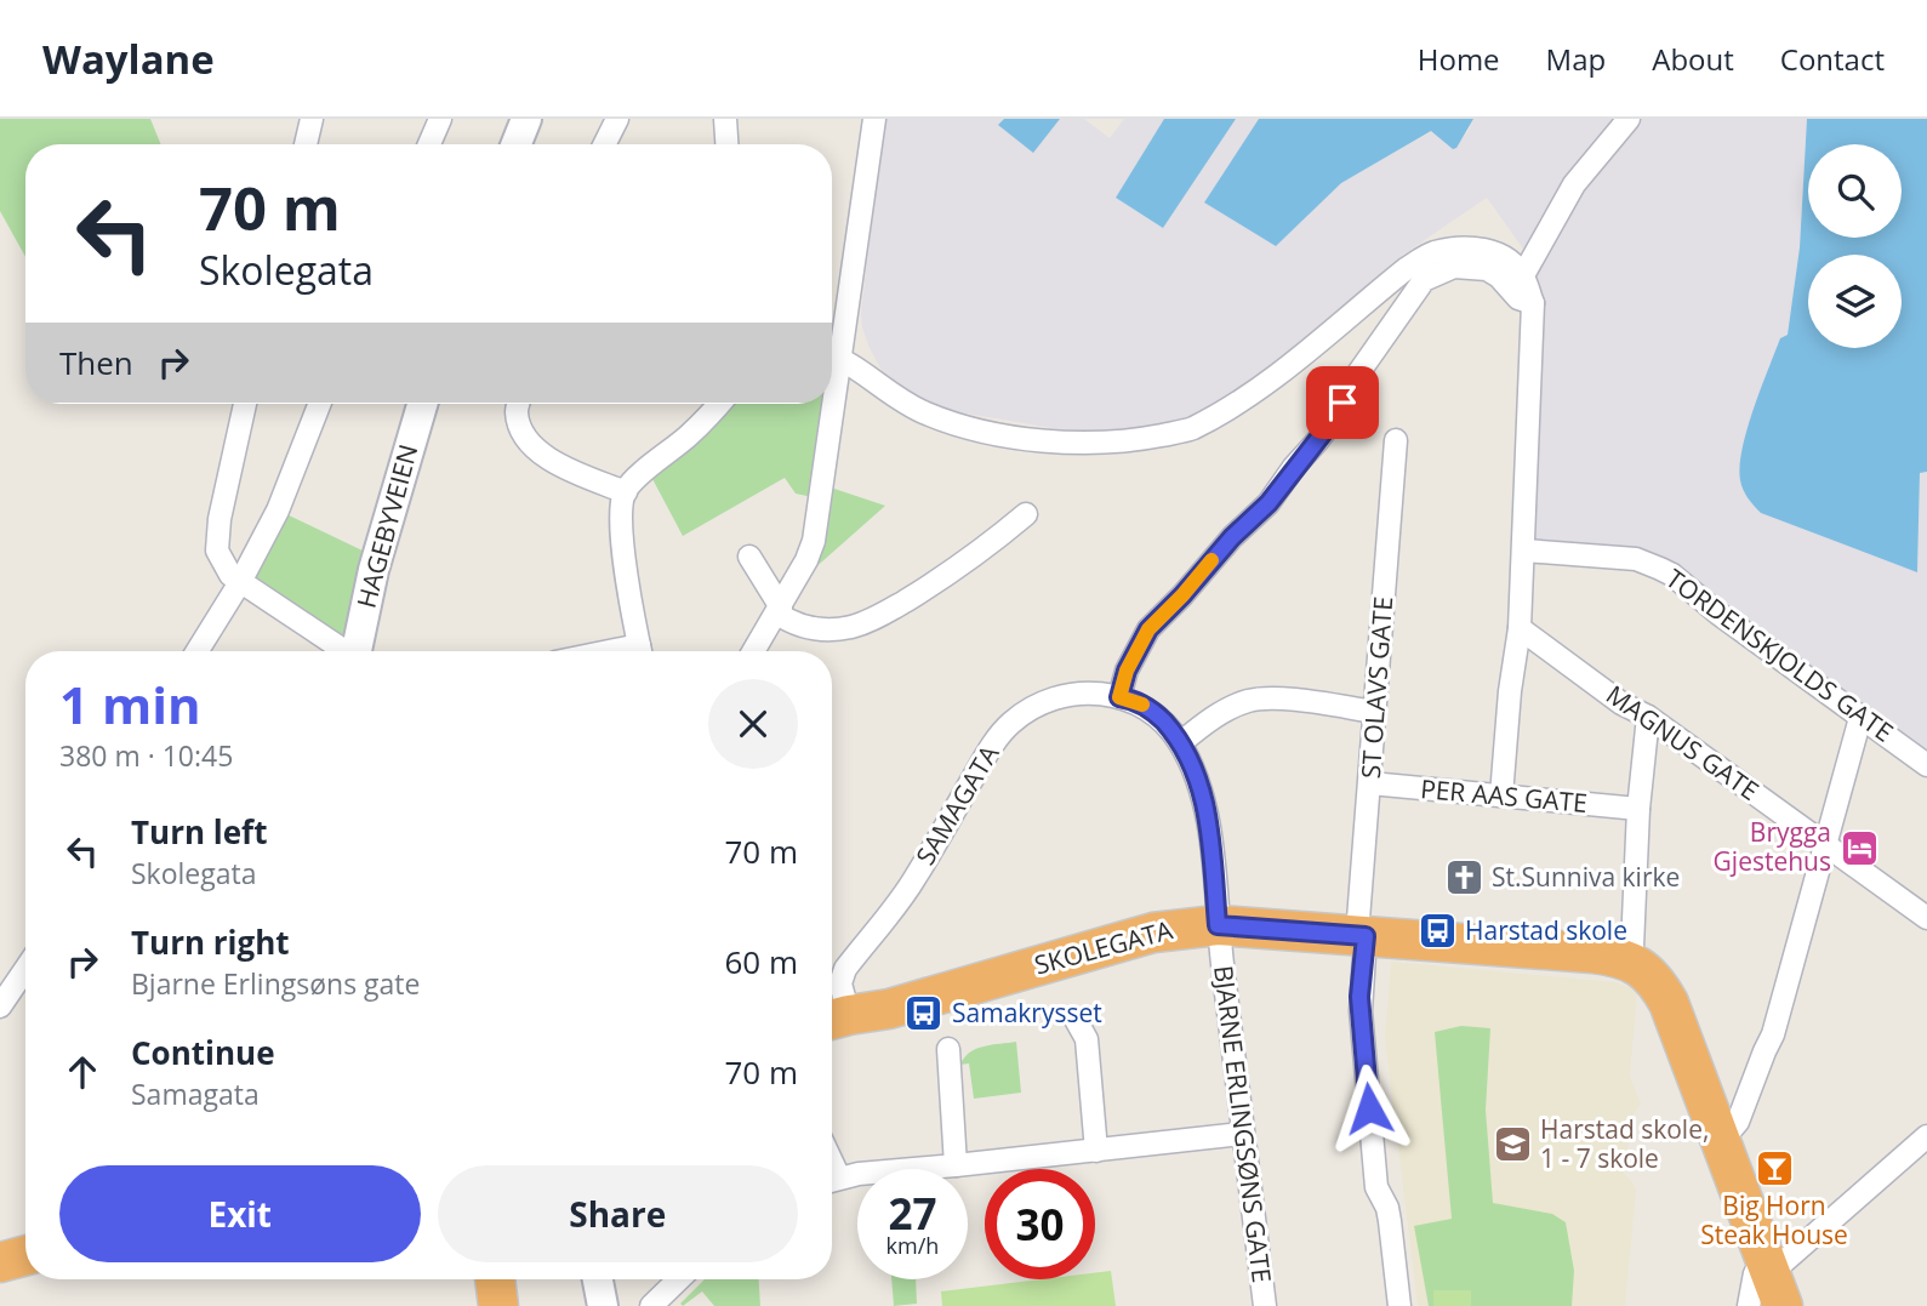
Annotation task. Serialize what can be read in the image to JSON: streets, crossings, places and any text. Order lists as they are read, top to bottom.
{
  "streets": {
    "highway": ["SAMAGATA", "SKOLEGATA"],
    "main road": ["HAGEBYVEIEN"],
    "street": [
      "TORDENSKJOLDS GATE",
      "ST OLAVS GATE",
      "MAGNUS GATE",
      "PER AAS GATE",
      "BJARNE ERLINGSØNS GATE"
    ]
  },
  "crossings": [
    ["ST OLAVS GATE", "PER AAS GATE"],
    ["ST OLAVS GATE", "SKOLEGATA"],
    ["SAMAGATA", "SKOLEGATA"],
    ["SAMAGATA", "BJARNE ERLINGSØNS GATE"],
    ["SKOLEGATA", "BJARNE ERLINGSØNS GATE"]
  ],
  "places": {
    "hotel": ["Brygga Gjestehus"],
    "church": ["St.Sunniva kirke"],
    "bus stop": ["Harstad skole", "Samakrysset"],
    "school or university": ["Harstad skole, 1 - 7 skole"],
    "bar": ["Big Horn Steak House"]
  },
  "page": {
    "header": "Waylane",
    "nav": [
      "Home",
      "Map",
      "About",
      "Contact"
    ],
    "turn": ["70 m", "Skolegata"],
    "then": "Then",
    "heading": ["1 min", "380 m · 10:45"],
    "list": [
      {
        "name": "Turn left",
        "note": "Skolegata",
        "value": "70 m"
      },
      {
        "name": "Turn right",
        "note": "Bjarne Erlingsøns gate",
        "value": "60 m"
      },
      {
        "name": "Continue",
        "note": "Samagata",
        "value": "70 m"
      }
    ],
    "buttons": ["Exit", "Share"],
    "speed": "27 km/h",
    "limit": "30"
  }
}
